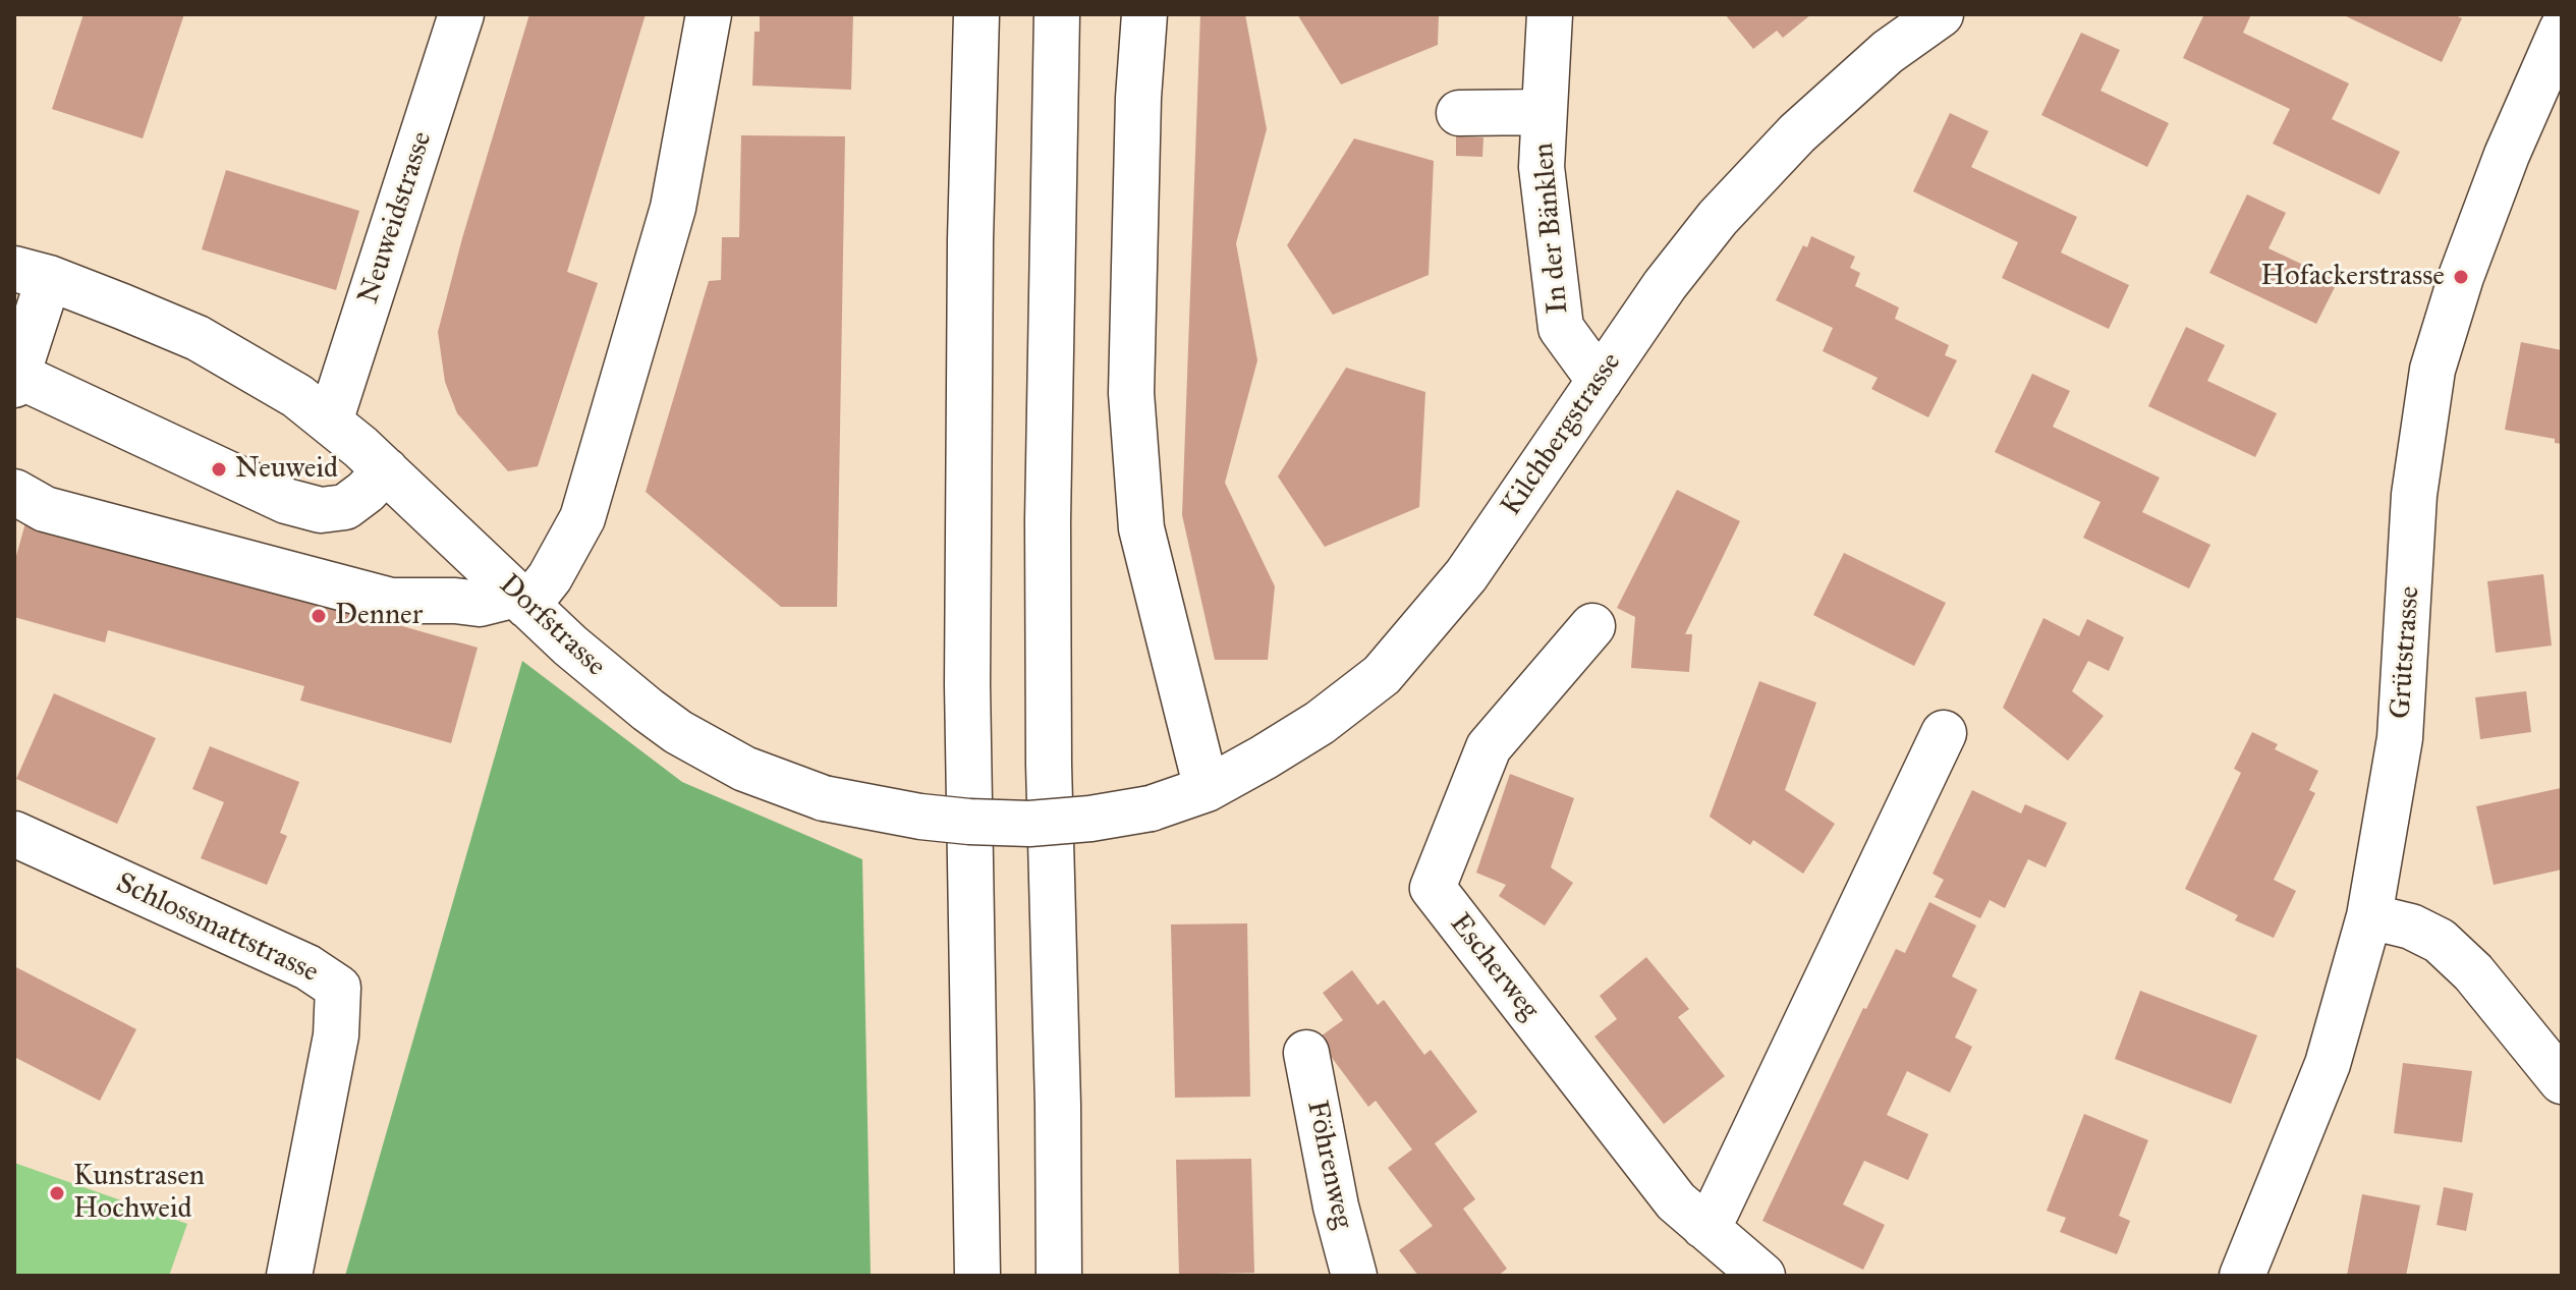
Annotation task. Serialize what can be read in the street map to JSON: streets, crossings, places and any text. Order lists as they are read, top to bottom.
{
  "streets": {
    "main road": [
      "Neuweidstrasse",
      "In der Bänklen",
      "Kilchbergstrasse",
      "Dorfstrasse",
      "Grütstrasse",
      "Schlossmattstrasse",
      "Escherweg",
      "Föhrenweg"
    ]
  },
  "crossings": [
    ["Neuweidstrasse", "Dorfstrasse"],
    ["In der Bänklen", "Kilchbergstrasse"],
    ["Kilchbergstrasse", "Dorfstrasse"]
  ],
  "places": [
    "Hofackerstrasse",
    "Neuweid",
    "Denner",
    "Kunstrasen Hochweid"
  ]
}
